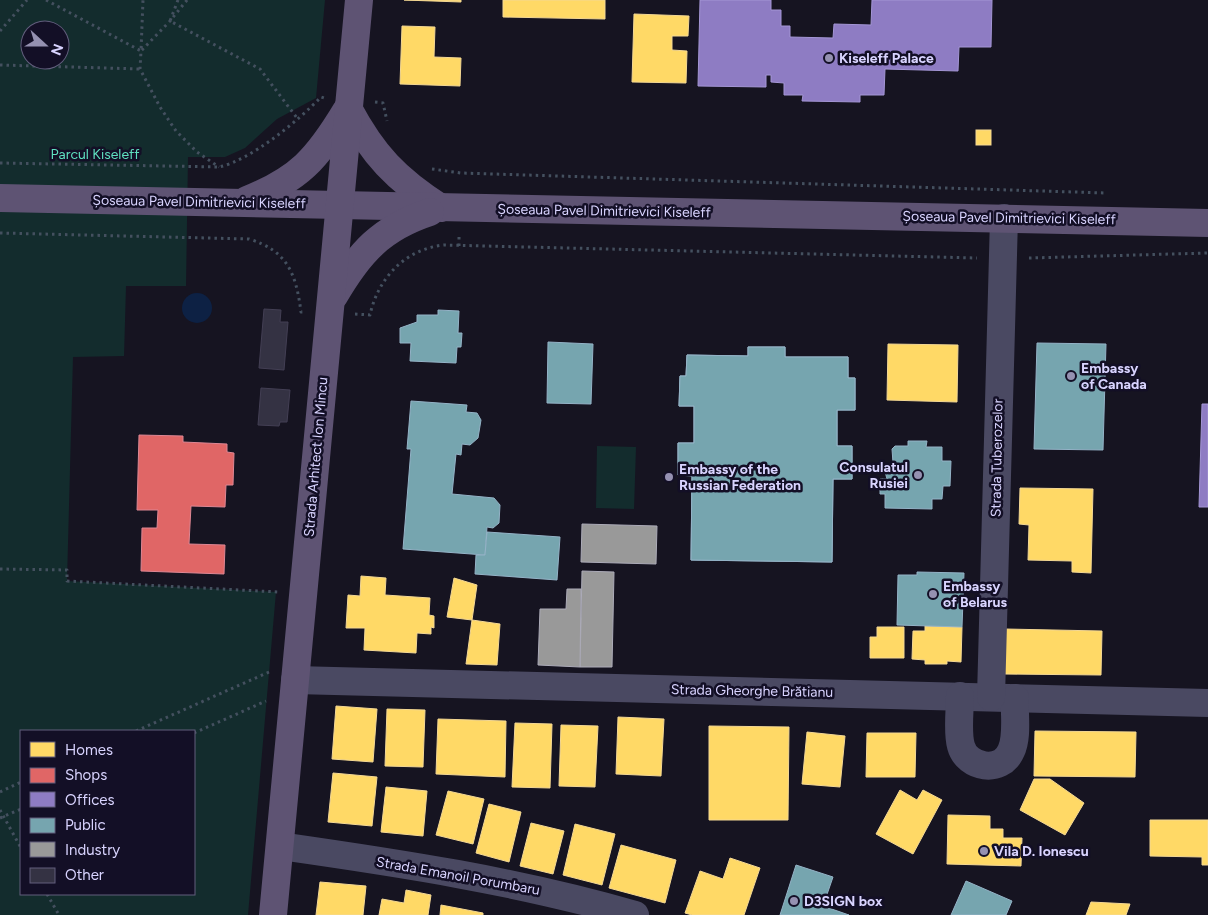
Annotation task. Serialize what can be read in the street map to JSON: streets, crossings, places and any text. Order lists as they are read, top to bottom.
{
  "streets": {
    "main road": ["Șoseaua Pavel Dimitrievici Kiseleff", "Strada Arhitect Ion Mincu"],
    "street": ["Strada Tuberozelor", "Strada Gheorghe Brătianu", "Strada Emanoil Porumbaru"]
  },
  "crossings": [
    ["Șoseaua Pavel Dimitrievici Kiseleff", "Strada Arhitect Ion Mincu"],
    ["Șoseaua Pavel Dimitrievici Kiseleff", "Strada Tuberozelor"],
    ["Strada Arhitect Ion Mincu", "Strada Gheorghe Brătianu"],
    ["Strada Arhitect Ion Mincu", "Strada Emanoil Porumbaru"],
    ["Strada Tuberozelor", "Strada Gheorghe Brătianu"]
  ],
  "parks": ["Parcul Kiseleff"],
  "places": [
    "Kiseleff Palace",
    "Embassy of Canada",
    "Consulatul Rusiei",
    "Embassy of the Russian Federation",
    "Embassy of Belarus",
    "Vila D. Ionescu",
    "D3SIGN box"
  ],
  "legend": [
    "Homes",
    "Shops",
    "Offices",
    "Public",
    "Industry",
    "Other"
  ],
  "north": "right"
}
